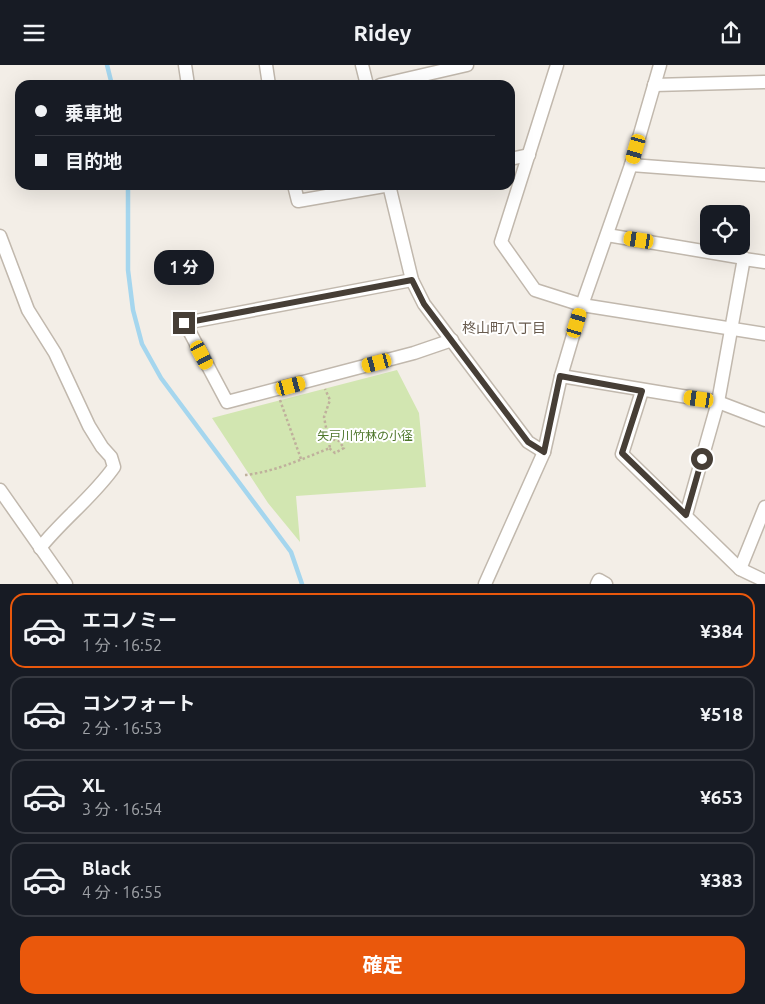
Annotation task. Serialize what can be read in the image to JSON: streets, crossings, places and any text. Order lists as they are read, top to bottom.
{
  "districts": ["柊山町八丁目"],
  "parks": ["矢戸川竹林の小径"],
  "page": {
    "header": "Ridey",
    "banner": ["乗車地", "目的地"],
    "bubble": "1 分",
    "list": [
      {
        "name": "エコノミー",
        "note": "1 分 · 16:52",
        "value": "¥384"
      },
      {
        "name": "コンフォート",
        "note": "2 分 · 16:53",
        "value": "¥518"
      },
      {
        "name": "XL",
        "note": "3 分 · 16:54",
        "value": "¥653"
      },
      {
        "name": "Black",
        "note": "4 分 · 16:55",
        "value": "¥383"
      }
    ],
    "buttons": "確定"
  }
}
